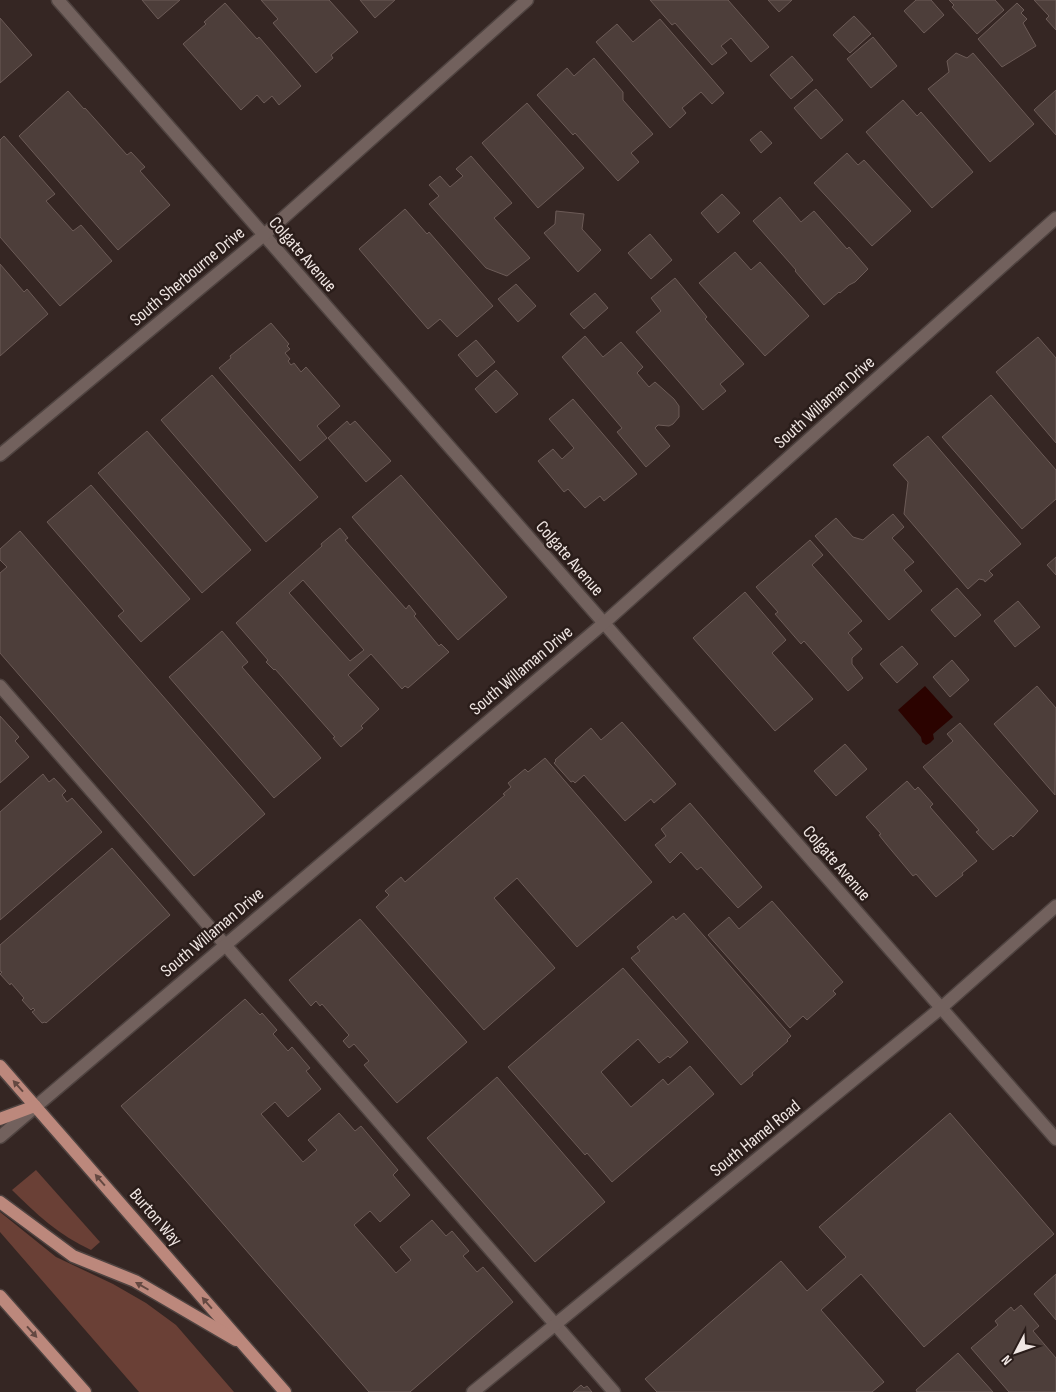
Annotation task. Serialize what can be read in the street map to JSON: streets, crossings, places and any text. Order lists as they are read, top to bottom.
{
  "streets": {
    "main road": ["Burton Way"],
    "street": [
      "Colgate Avenue",
      "South Sherbourne Drive",
      "South Willaman Drive",
      "South Hamel Road"
    ]
  },
  "crossings": [
    ["Colgate Avenue", "South Sherbourne Drive"],
    ["Colgate Avenue", "South Willaman Drive"],
    ["Colgate Avenue", "South Hamel Road"],
    ["South Willaman Drive", "Burton Way"]
  ],
  "north": "bottom left"
}
